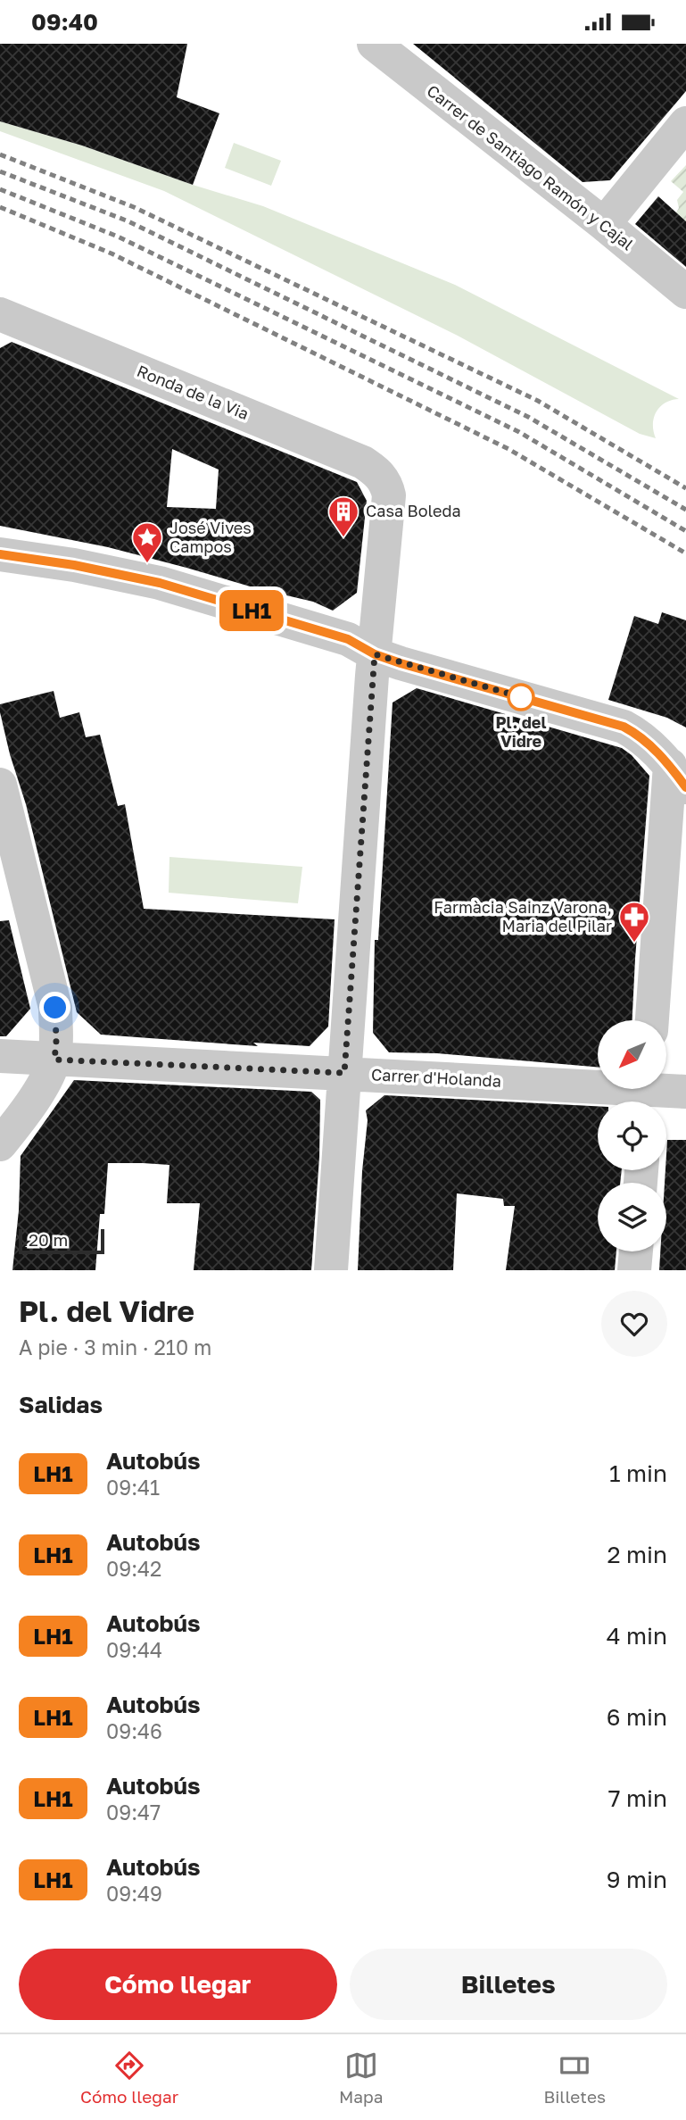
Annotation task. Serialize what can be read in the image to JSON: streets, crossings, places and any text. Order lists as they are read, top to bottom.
{
  "streets": {
    "street": ["Carrer de Santiago Ramón y Cajal", "Ronda de la Via", "Carrer d'Holanda"]
  },
  "places": {
    "building": ["Casa Boleda"],
    "place": ["José Vives Campos"],
    "other": ["Pl. del Vidre"],
    "pharmacy": ["Farmàcia Sainz Varona, Maria del Pilar"]
  },
  "lines": ["bus line LH1"],
  "scale_bar": "20 m",
  "north": "bottom left",
  "page": {
    "status": "09:40",
    "on_map": "LH1",
    "scale": "20 m",
    "heading": [
      ["Pl. del Vidre", "A pie · 3 min · 210 m"],
      "Salidas"
    ],
    "list": [
      {
        "mark": "LH1",
        "name": "Autobús",
        "note": "09:41",
        "value": "1 min"
      },
      {
        "mark": "LH1",
        "name": "Autobús",
        "note": "09:42",
        "value": "2 min"
      },
      {
        "mark": "LH1",
        "name": "Autobús",
        "note": "09:44",
        "value": "4 min"
      },
      {
        "mark": "LH1",
        "name": "Autobús",
        "note": "09:46",
        "value": "6 min"
      },
      {
        "mark": "LH1",
        "name": "Autobús",
        "note": "09:47",
        "value": "7 min"
      },
      {
        "mark": "LH1",
        "name": "Autobús",
        "note": "09:49",
        "value": "9 min"
      }
    ],
    "buttons": ["Cómo llegar", "Billetes"],
    "tabs": ["Cómo llegar", "Mapa", "Billetes"]
  }
}
